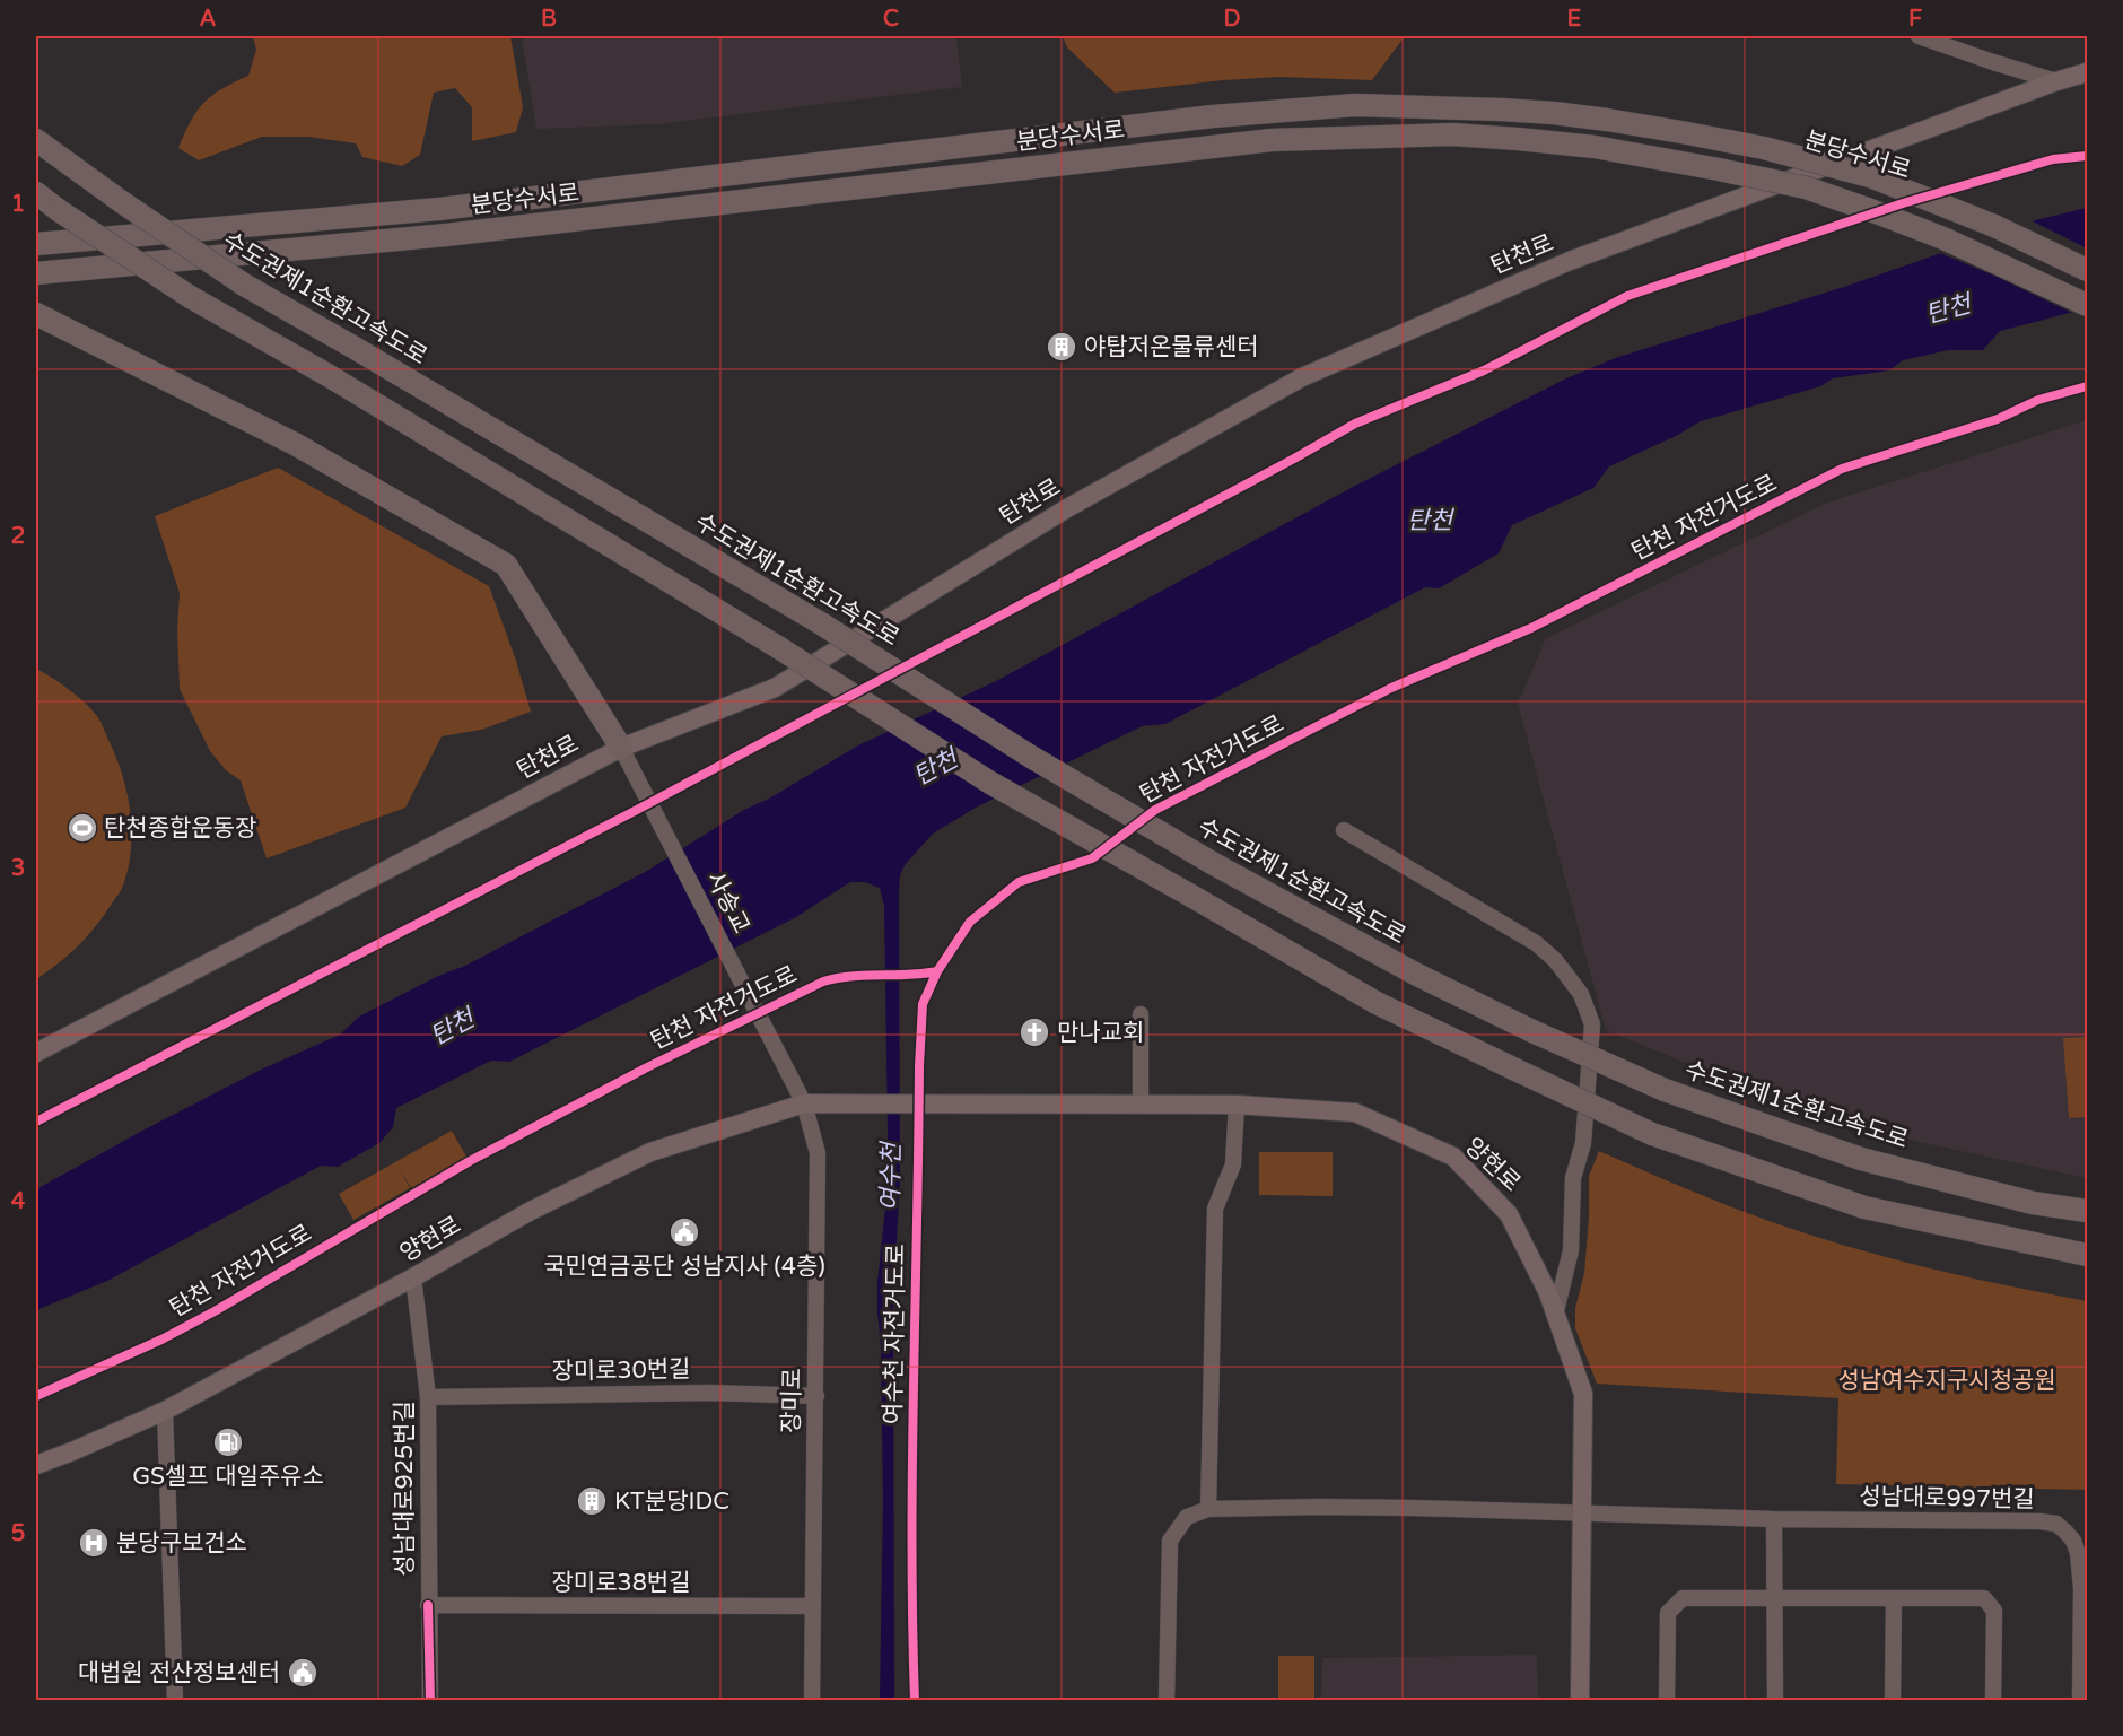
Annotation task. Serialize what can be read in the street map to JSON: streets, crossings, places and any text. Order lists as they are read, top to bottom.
{
  "streets": {
    "highway": ["분당수서로", "수도권제1순환고속도로"],
    "main road": ["탄천로", "양현로"],
    "street": [
      "사송교",
      "장미로30번길",
      "장미로",
      "성남대로925번길",
      "성남대로997번길",
      "장미로38번길"
    ],
    "cycle path": ["탄천 자전거도로", "여수천 자전거도로"]
  },
  "crossings": [
    ["탄천로", "사송교"],
    ["사송교", "양현로"],
    ["사송교", "장미로"],
    ["양현로", "장미로"],
    ["양현로", "성남대로925번길"],
    ["양현로", "성남대로997번길"],
    ["장미로30번길", "장미로"],
    ["장미로30번길", "성남대로925번길"],
    ["장미로", "장미로38번길"],
    ["성남대로925번길", "장미로38번길"]
  ],
  "water": ["탄천", "여수천"],
  "parks": ["성남여수지구시청공원"],
  "places": {
    "building": ["야탑저온물류센터", "KT분당IDC"],
    "sports": ["탄천종합운동장"],
    "church": ["만나교회"],
    "public building": ["국민연금공단 성남지사 (4층)", "대법원 전산정보센터"],
    "fuel station": ["GS셀프 대일주유소"],
    "hospital": ["분당구보건소"]
  },
  "grid": {
    "columns": [
      "A",
      "B",
      "C",
      "D",
      "E",
      "F"
    ],
    "rows": [
      "1",
      "2",
      "3",
      "4",
      "5"
    ]
  }
}
